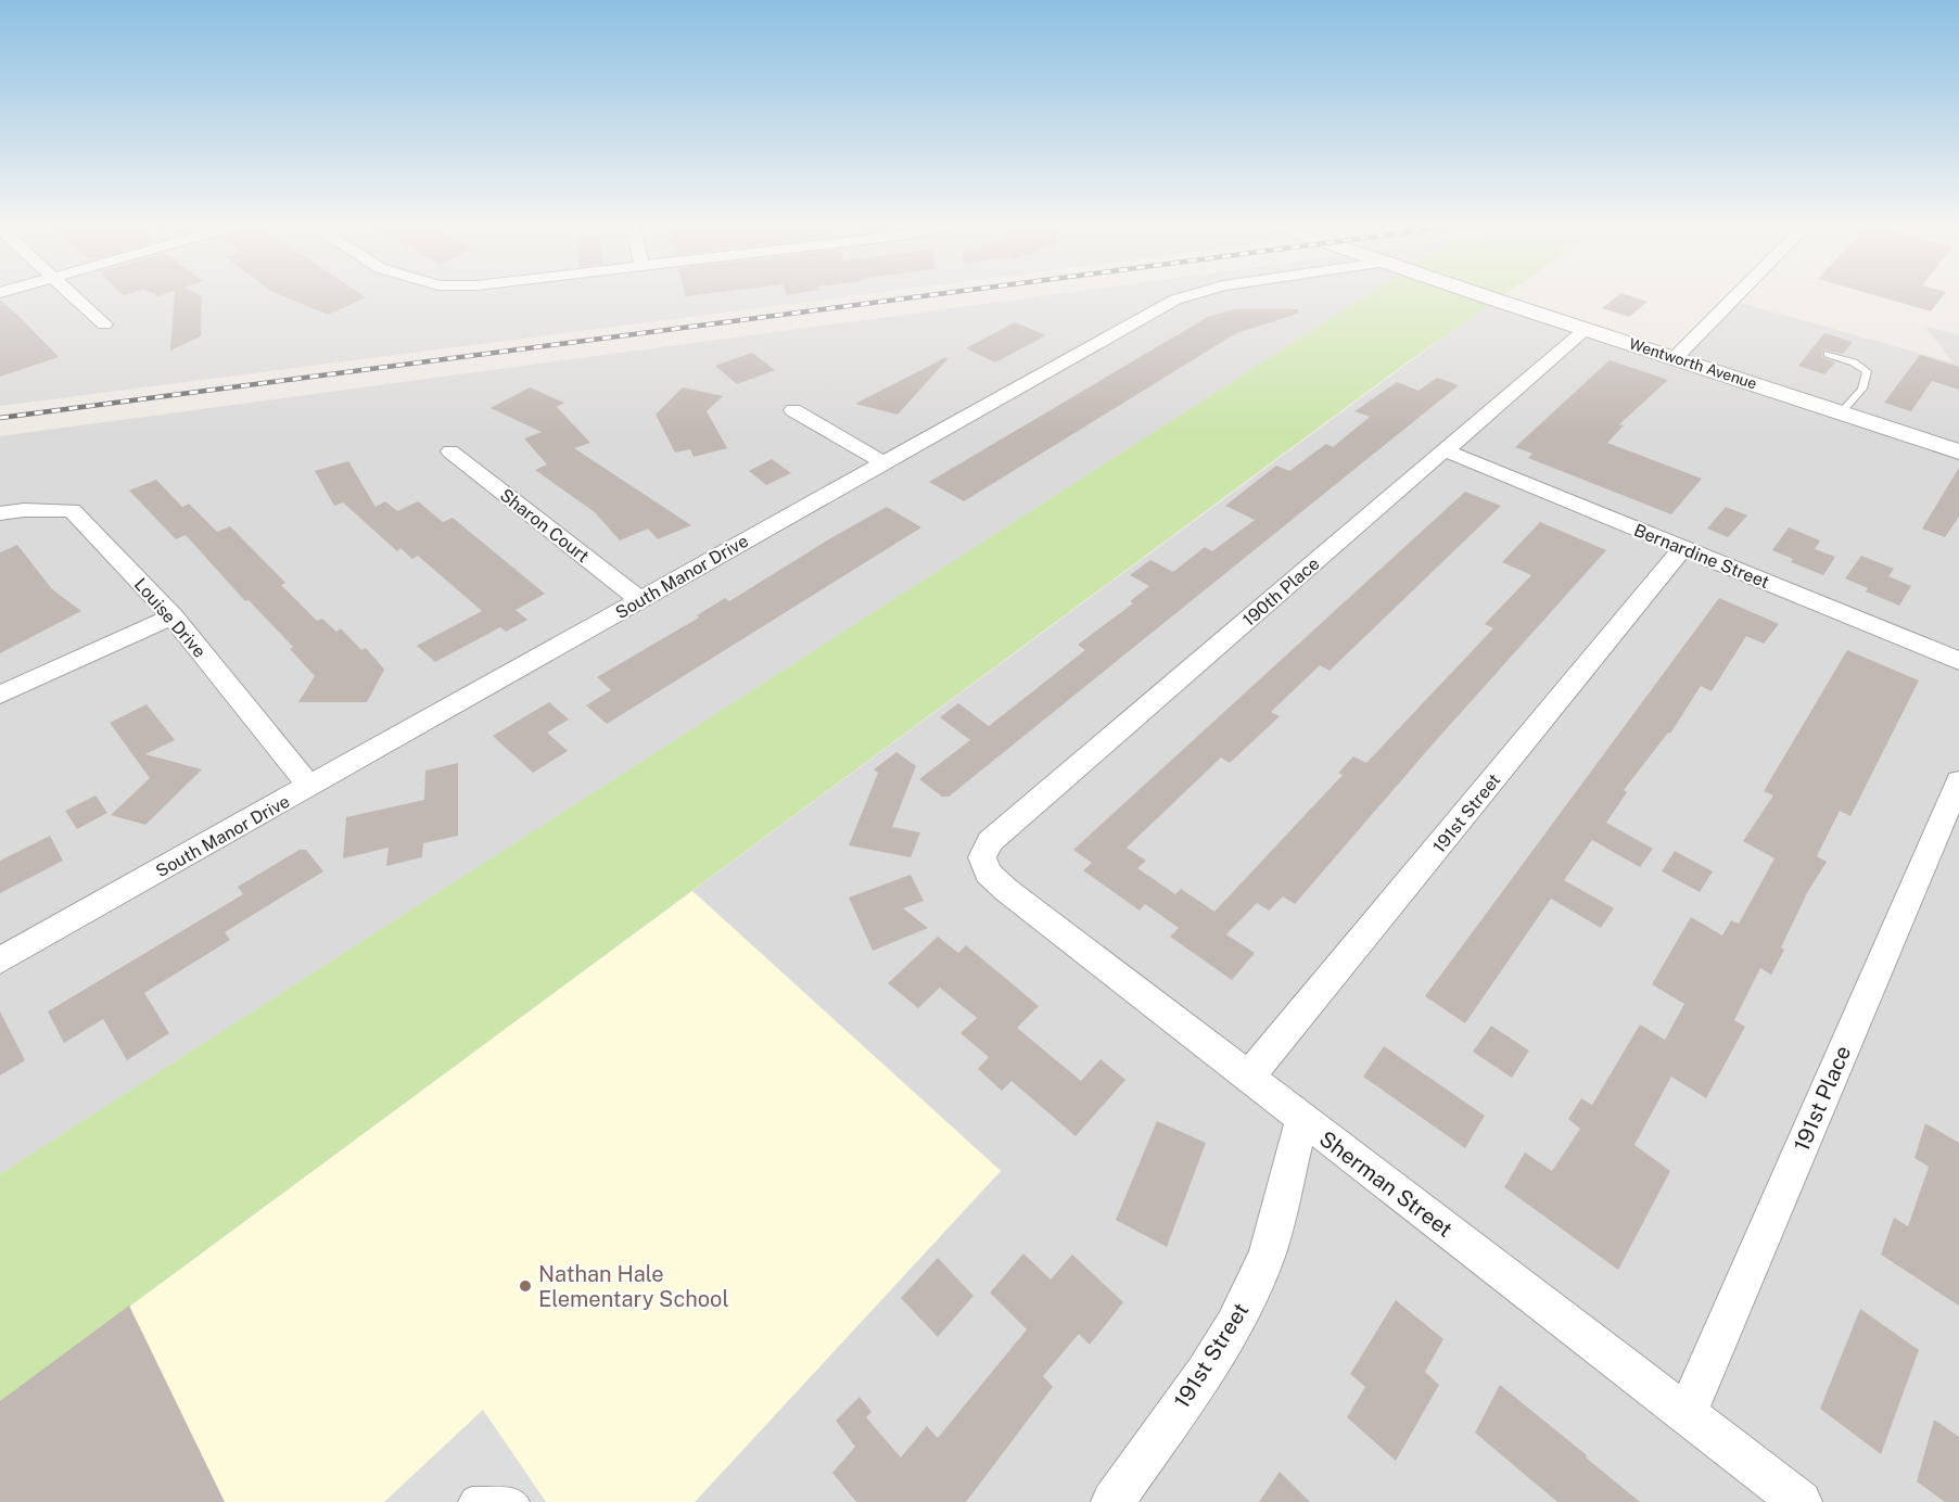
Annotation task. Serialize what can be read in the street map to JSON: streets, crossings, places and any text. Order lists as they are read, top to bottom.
{
  "streets": {
    "street": [
      "Wentworth Avenue",
      "Sharon Court",
      "Bernardine Street",
      "South Manor Drive",
      "190th Place",
      "Louise Drive",
      "191st Street",
      "191st Place",
      "Sherman Street"
    ]
  },
  "crossings": [
    ["Wentworth Avenue", "190th Place"],
    ["Sharon Court", "South Manor Drive"],
    ["Bernardine Street", "190th Place"],
    ["Bernardine Street", "191st Street"],
    ["South Manor Drive", "Louise Drive"],
    ["190th Place", "Sherman Street"],
    ["191st Street", "Sherman Street"],
    ["191st Place", "Sherman Street"]
  ],
  "places": ["Nathan Hale Elementary School"]
}
